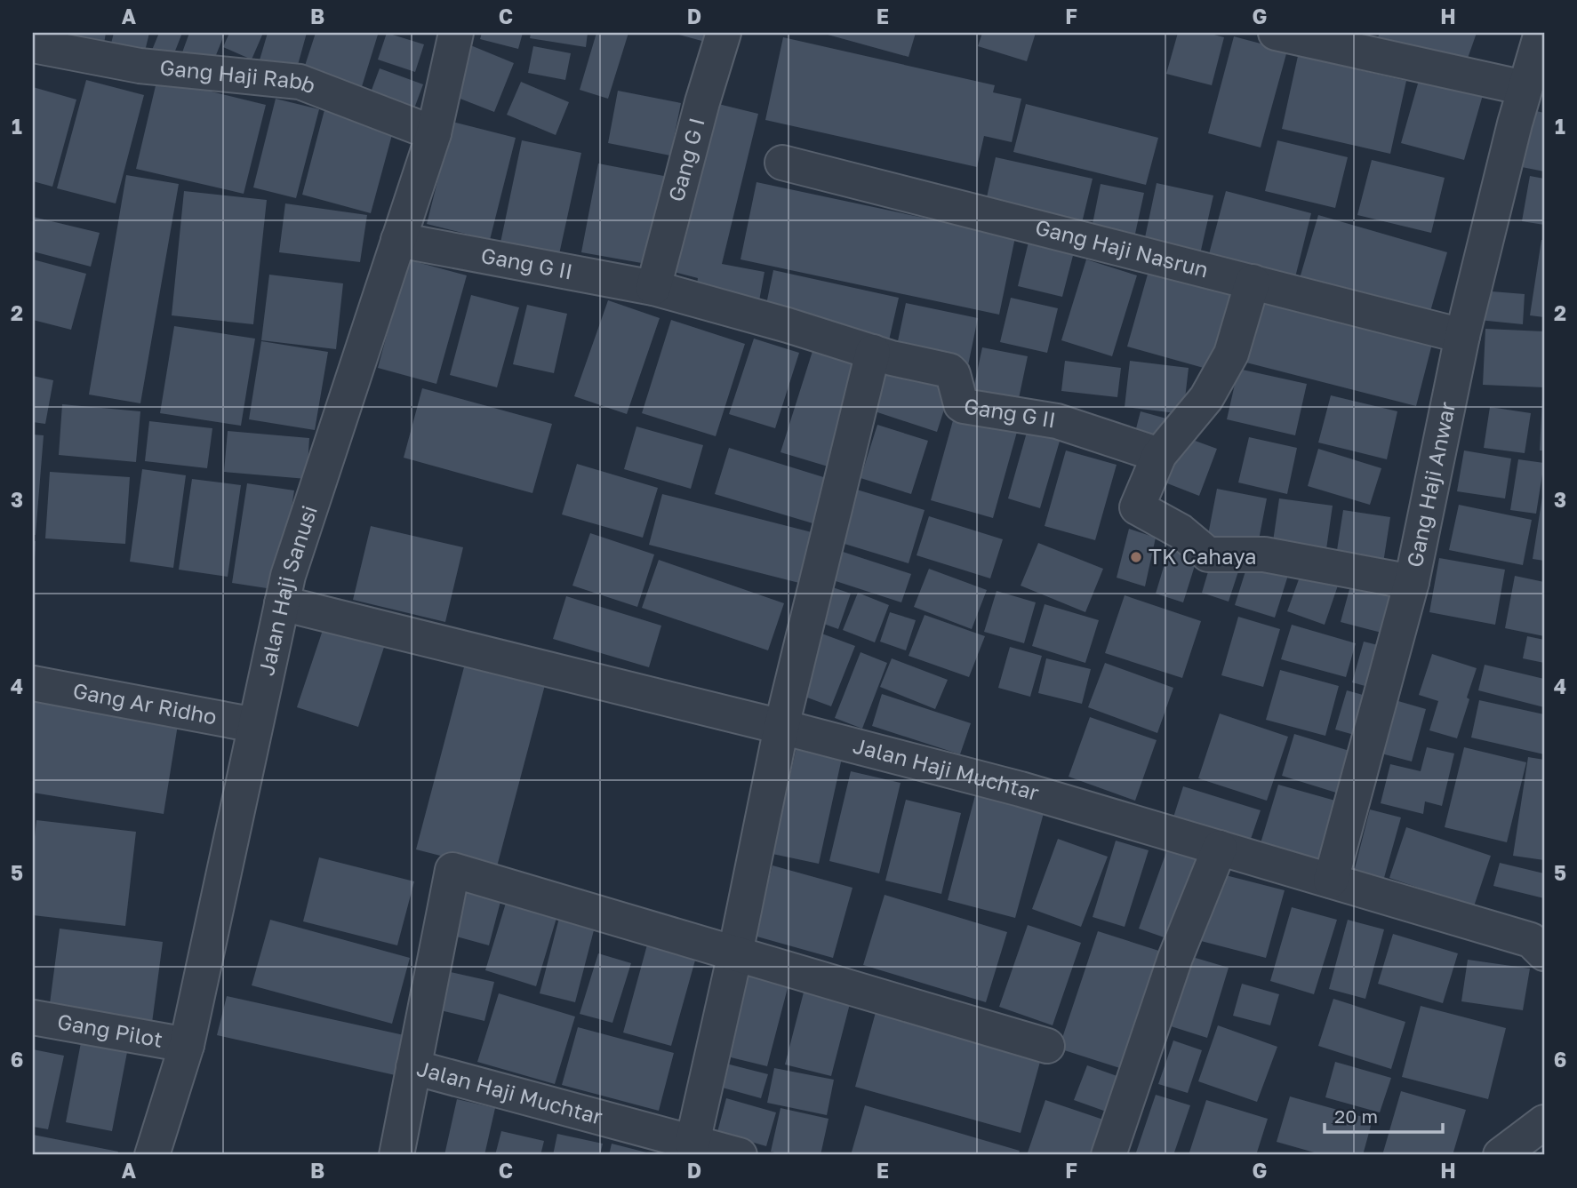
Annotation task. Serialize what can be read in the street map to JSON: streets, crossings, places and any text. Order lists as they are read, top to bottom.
{
  "streets": {
    "street": [
      "Gang Haji Rabb",
      "Gang G I",
      "Gang Haji Nasrun",
      "Gang G II",
      "Gang Haji Anwar",
      "Jalan Haji Sanusi",
      "Gang Ar Ridho",
      "Jalan Haji Muchtar",
      "Gang Pilot"
    ]
  },
  "crossings": [
    ["Gang Haji Rabb", "Jalan Haji Sanusi"],
    ["Gang G I", "Gang G II"],
    ["Gang Haji Nasrun", "Gang Haji Anwar"],
    ["Gang G II", "Jalan Haji Sanusi"],
    ["Gang Haji Anwar", "Jalan Haji Muchtar"],
    ["Jalan Haji Sanusi", "Gang Ar Ridho"],
    ["Jalan Haji Sanusi", "Jalan Haji Muchtar"],
    ["Jalan Haji Sanusi", "Gang Pilot"]
  ],
  "places": ["TK Cahaya"],
  "scale_bar": "20 m",
  "grid": {
    "columns": [
      "A",
      "B",
      "C",
      "D",
      "E",
      "F",
      "G",
      "H"
    ],
    "rows": [
      "1",
      "2",
      "3",
      "4",
      "5",
      "6"
    ]
  }
}
